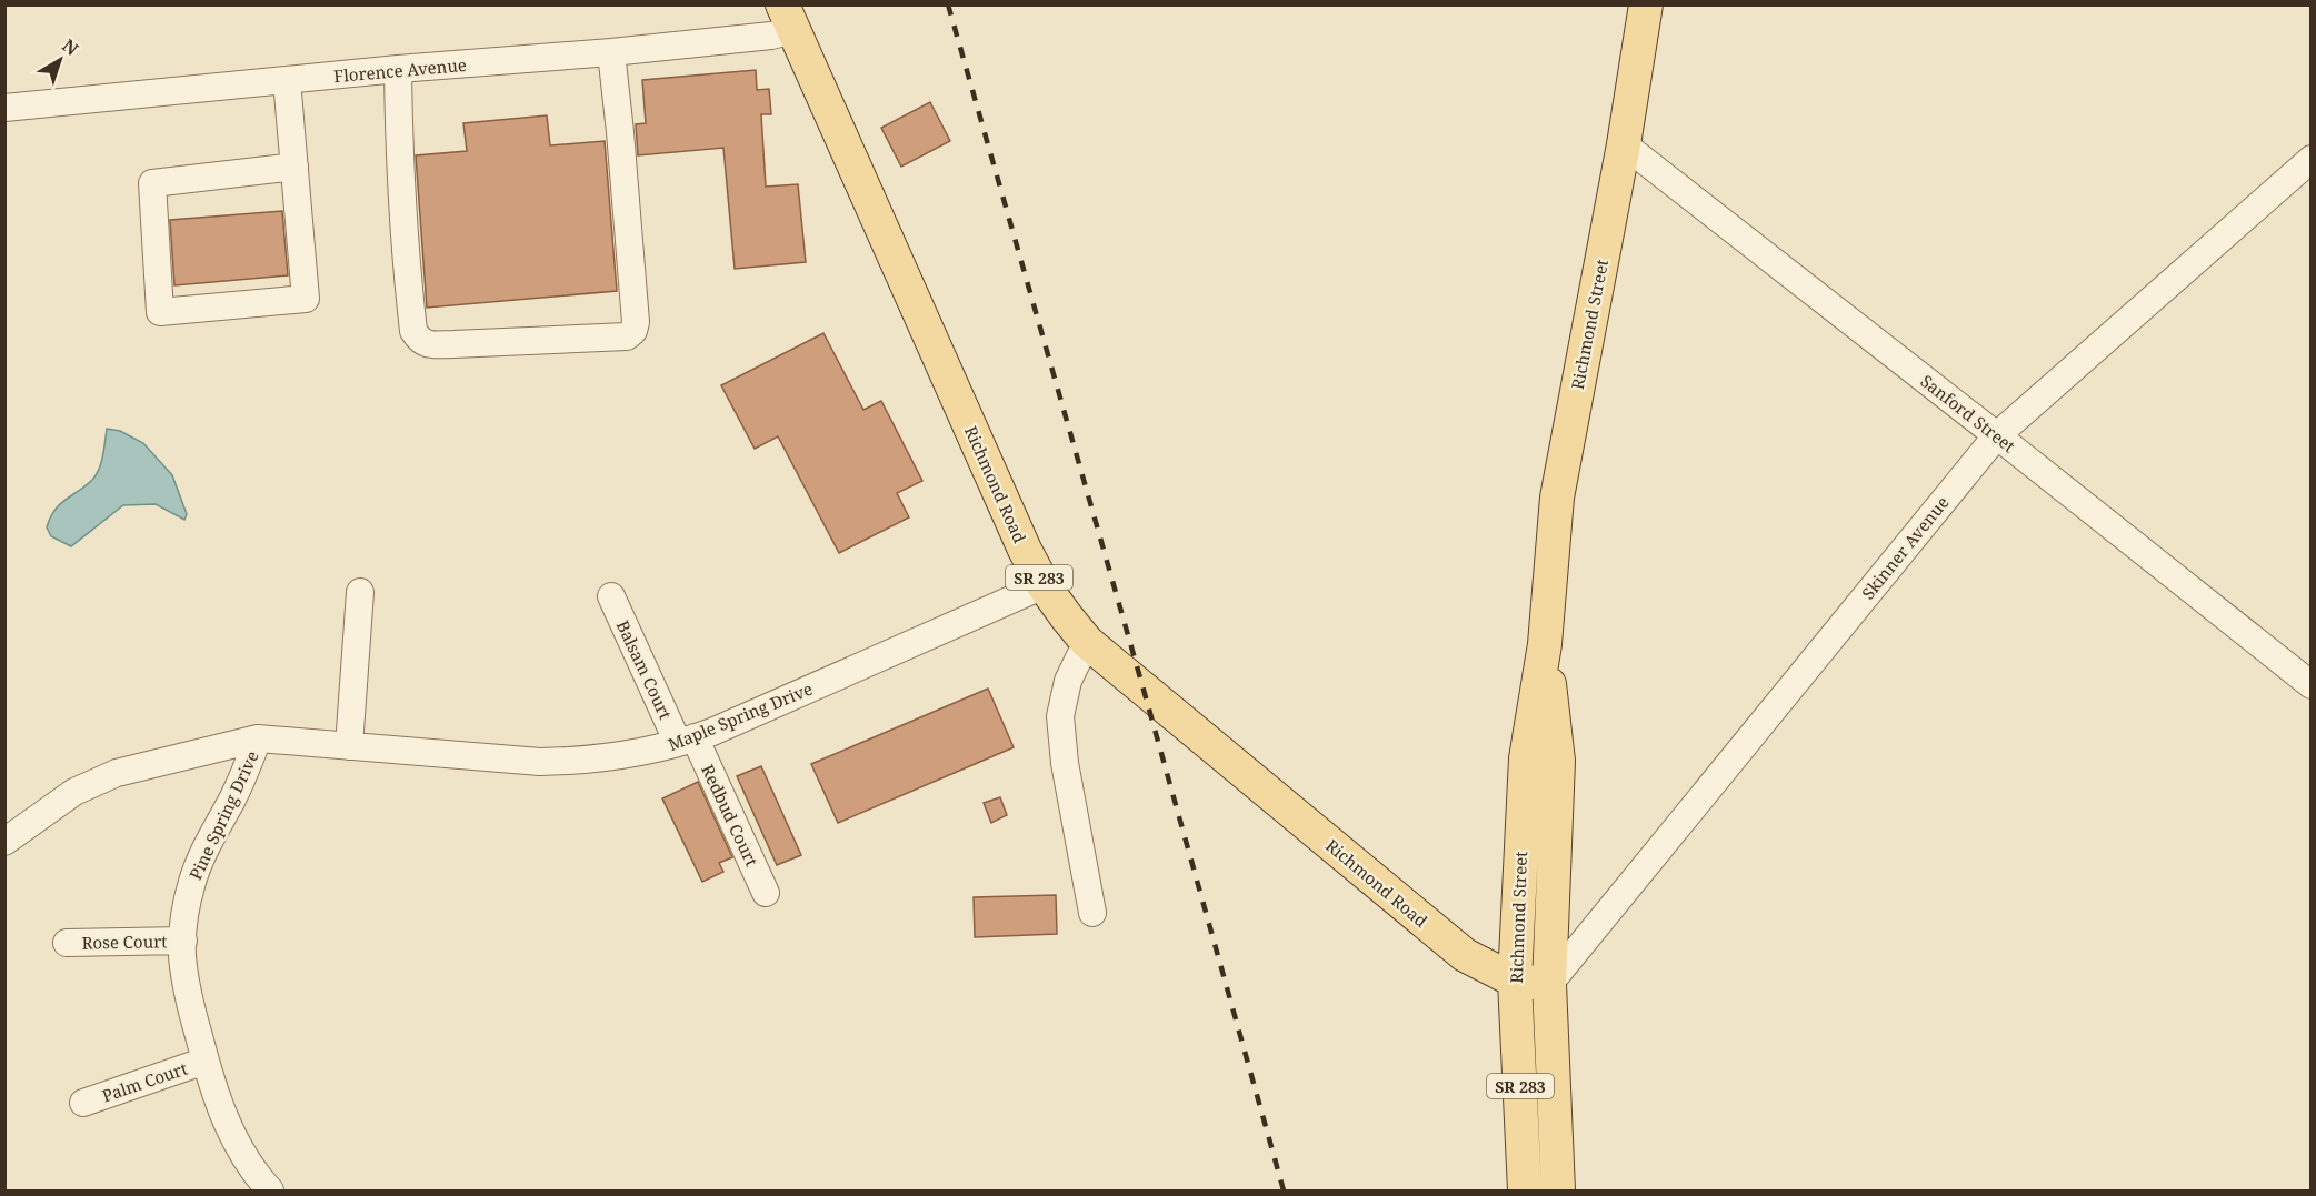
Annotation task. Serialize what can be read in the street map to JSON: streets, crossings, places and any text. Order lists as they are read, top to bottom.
{
  "streets": {
    "main road": ["Richmond Street", "Richmond Road", "SR 283"],
    "street": [
      "Florence Avenue",
      "Sanford Street",
      "Skinner Avenue",
      "Balsam Court",
      "Maple Spring Drive",
      "Pine Spring Drive",
      "Redbud Court",
      "Rose Court",
      "Palm Court"
    ]
  },
  "crossings": [
    ["Florence Avenue", "Richmond Road"],
    ["Richmond Street", "Sanford Street"],
    ["Richmond Street", "Richmond Road"],
    ["Richmond Street", "Skinner Avenue"],
    ["Sanford Street", "Skinner Avenue"],
    ["Richmond Road", "Skinner Avenue"],
    ["Richmond Road", "Maple Spring Drive"],
    ["Balsam Court", "Maple Spring Drive"],
    ["Balsam Court", "Redbud Court"],
    ["Maple Spring Drive", "Pine Spring Drive"],
    ["Maple Spring Drive", "Redbud Court"],
    ["Pine Spring Drive", "Rose Court"],
    ["Pine Spring Drive", "Palm Court"]
  ],
  "north": "top right"
}
